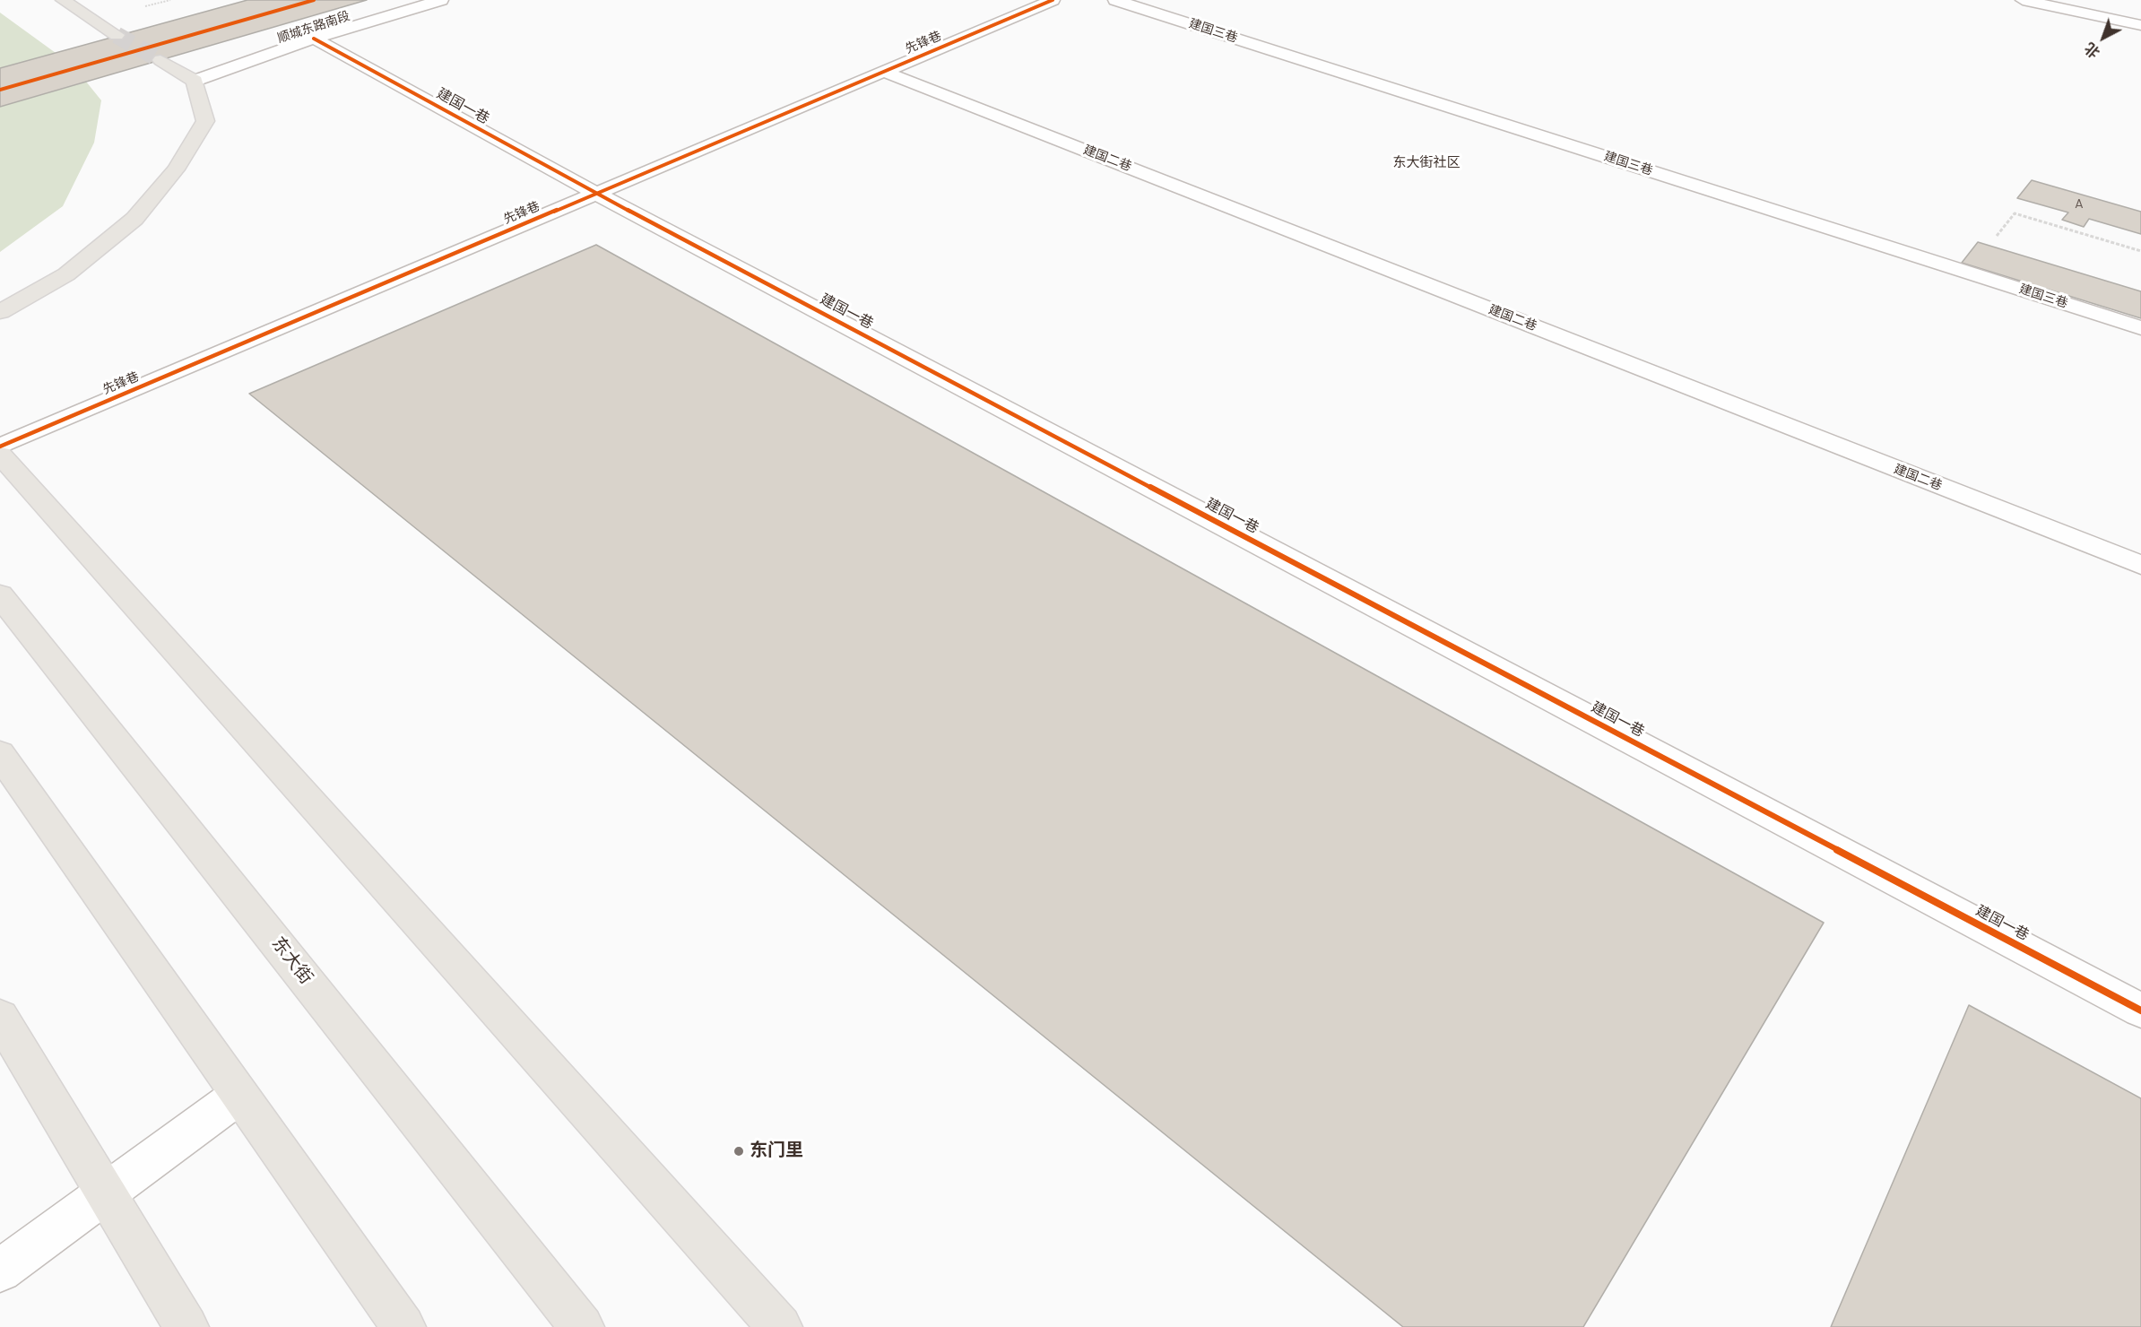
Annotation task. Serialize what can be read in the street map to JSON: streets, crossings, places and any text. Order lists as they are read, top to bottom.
{
  "streets": {
    "main road": ["东大街"],
    "street": [
      "顺城东路南段",
      "建国三巷",
      "先锋巷",
      "建国一巷",
      "建国二巷"
    ]
  },
  "crossings": [
    ["顺城东路南段", "建国一巷"],
    ["先锋巷", "建国一巷"],
    ["先锋巷", "建国二巷"]
  ],
  "districts": ["东大街社区"],
  "places": ["东门里"],
  "house_numbers": ["A"],
  "north": "bottom left"
}
